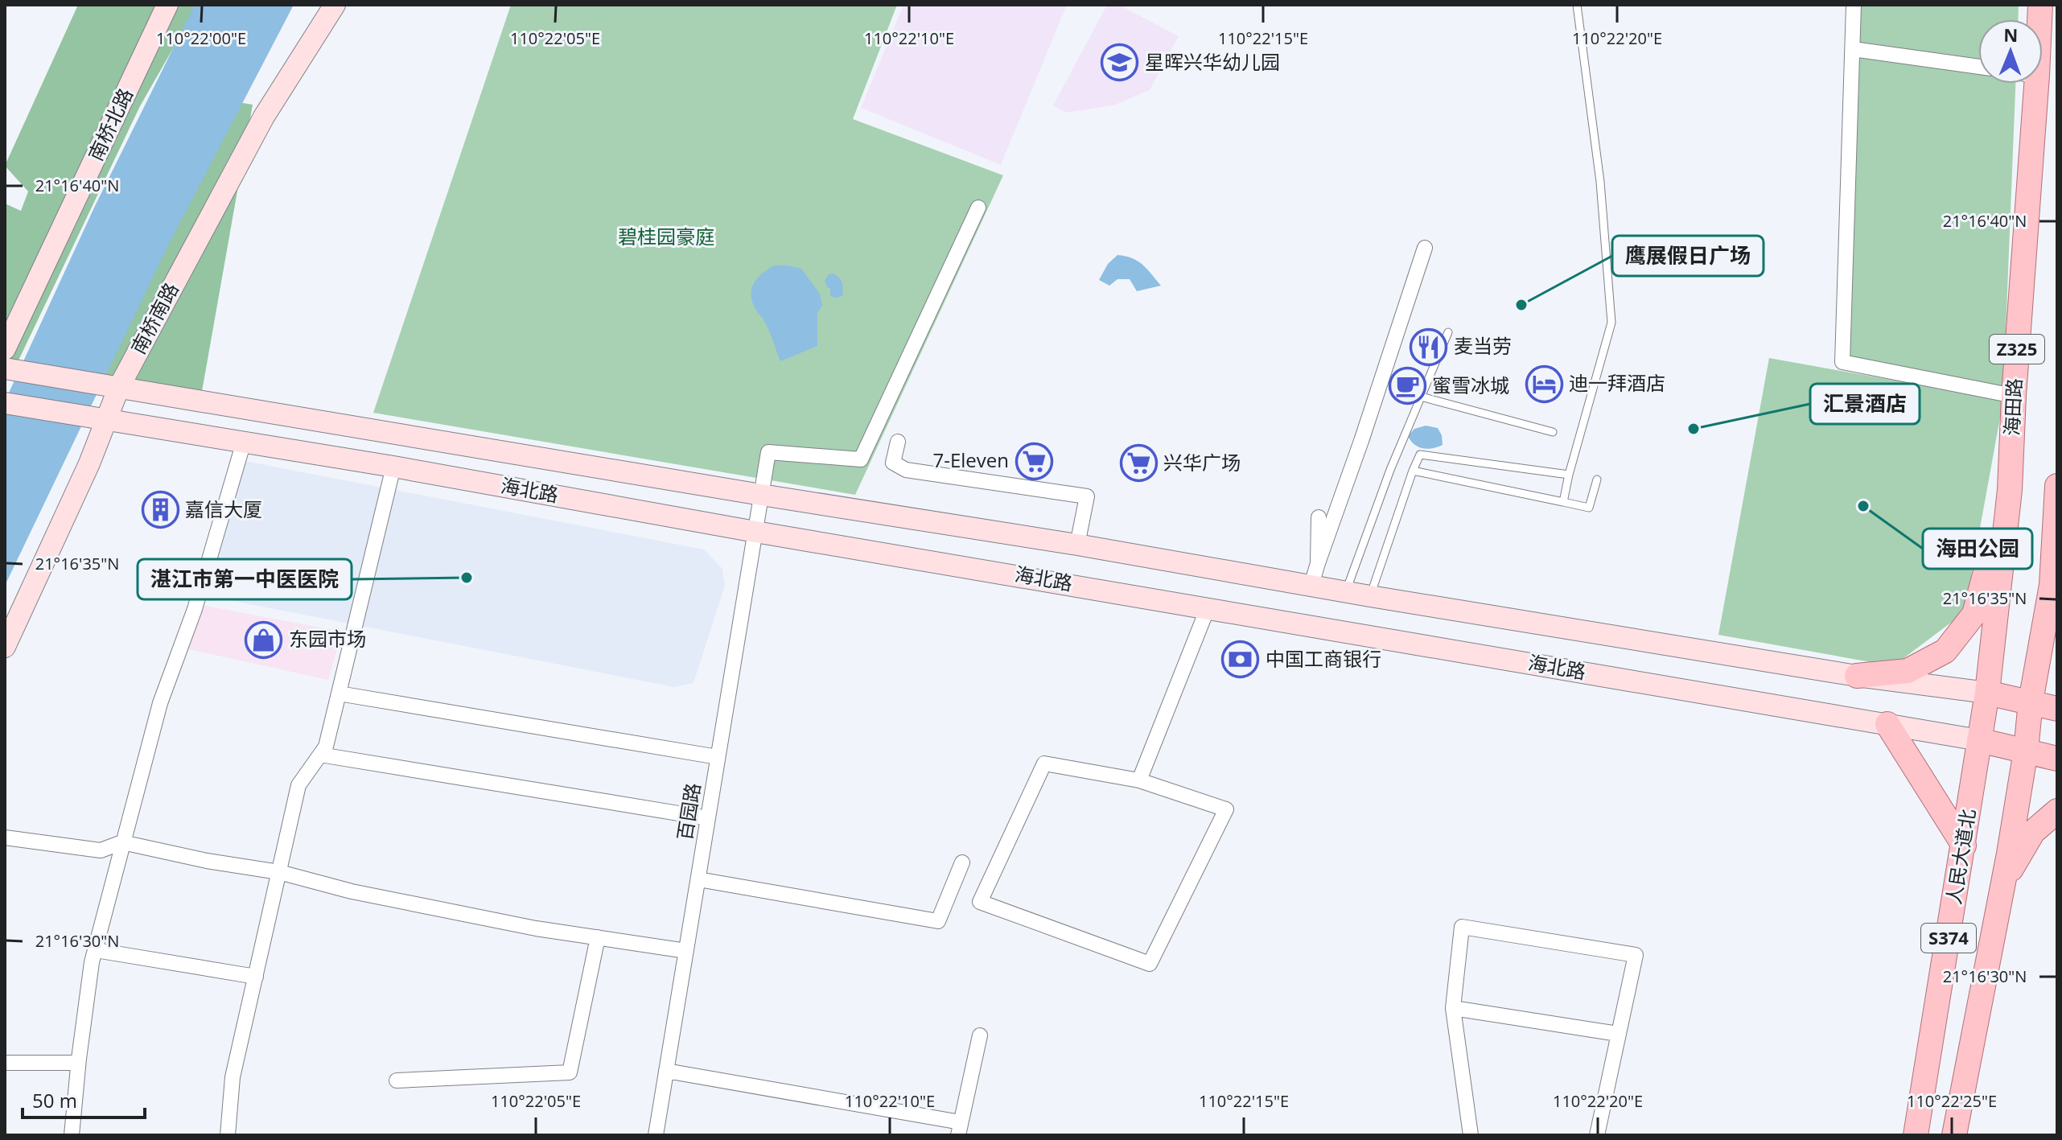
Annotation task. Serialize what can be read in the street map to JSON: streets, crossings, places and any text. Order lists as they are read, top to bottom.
{
  "streets": {
    "main road": [
      "Z325",
      "海田路",
      "人民大道北",
      "S374"
    ],
    "street": [
      "南桥北路",
      "南桥南路",
      "海北路",
      "百园路"
    ]
  },
  "crossings": [
    ["南桥南路", "海北路"],
    ["海田路", "海北路"],
    ["海田路", "人民大道北"],
    ["海北路", "百园路"],
    ["海北路", "人民大道北"]
  ],
  "parks": ["碧桂园豪庭"],
  "places": {
    "school or university": ["星晖兴华幼儿园"],
    "other": [
      "鹰展假日广场",
      "汇景酒店",
      "海田公园",
      "湛江市第一中医医院"
    ],
    "restaurant": ["麦当劳"],
    "hotel": ["迪一拜酒店"],
    "cafe": ["蜜雪冰城"],
    "supermarket": ["7-Eleven", "兴华广场"],
    "building": ["嘉信大厦"],
    "shop": ["东园市场"],
    "bank": ["中国工商银行"]
  },
  "scale_bar": "50 m",
  "north": "top",
  "coordinates": [
    "110°22'00\"E",
    "110°22'05\"E",
    "110°22'10\"E",
    "110°22'15\"E",
    "110°22'20\"E",
    "21°16'40\"N",
    "21°16'35\"N",
    "21°16'30\"N",
    "110°22'25\"E"
  ]
}
